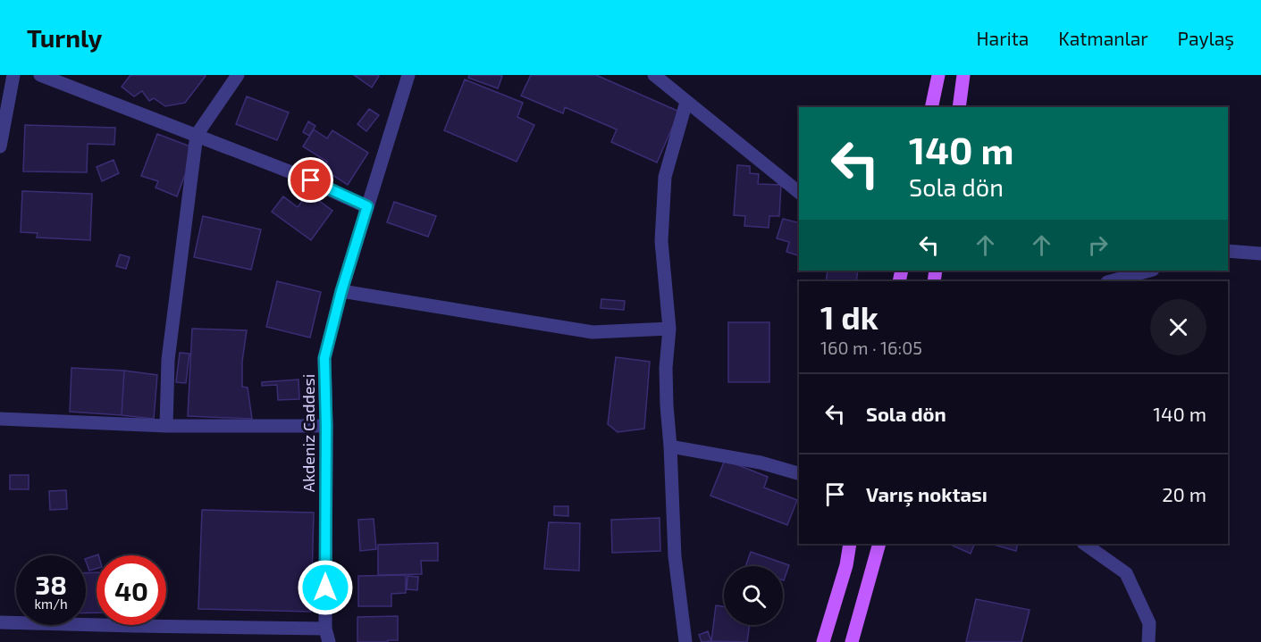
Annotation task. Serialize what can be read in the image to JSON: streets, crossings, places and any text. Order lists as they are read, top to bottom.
{
  "streets": {
    "street": ["Akdeniz Caddesi"]
  },
  "page": {
    "header": "Turnly",
    "nav": ["Harita", "Katmanlar", "Paylaş"],
    "turn": ["140 m", "Sola dön"],
    "heading": ["1 dk", "160 m · 16:05"],
    "list": [
      {
        "name": "Sola dön",
        "value": "140 m"
      },
      {
        "name": "Varış noktası",
        "value": "20 m"
      }
    ],
    "speed": "38 km/h",
    "limit": "40"
  }
}
